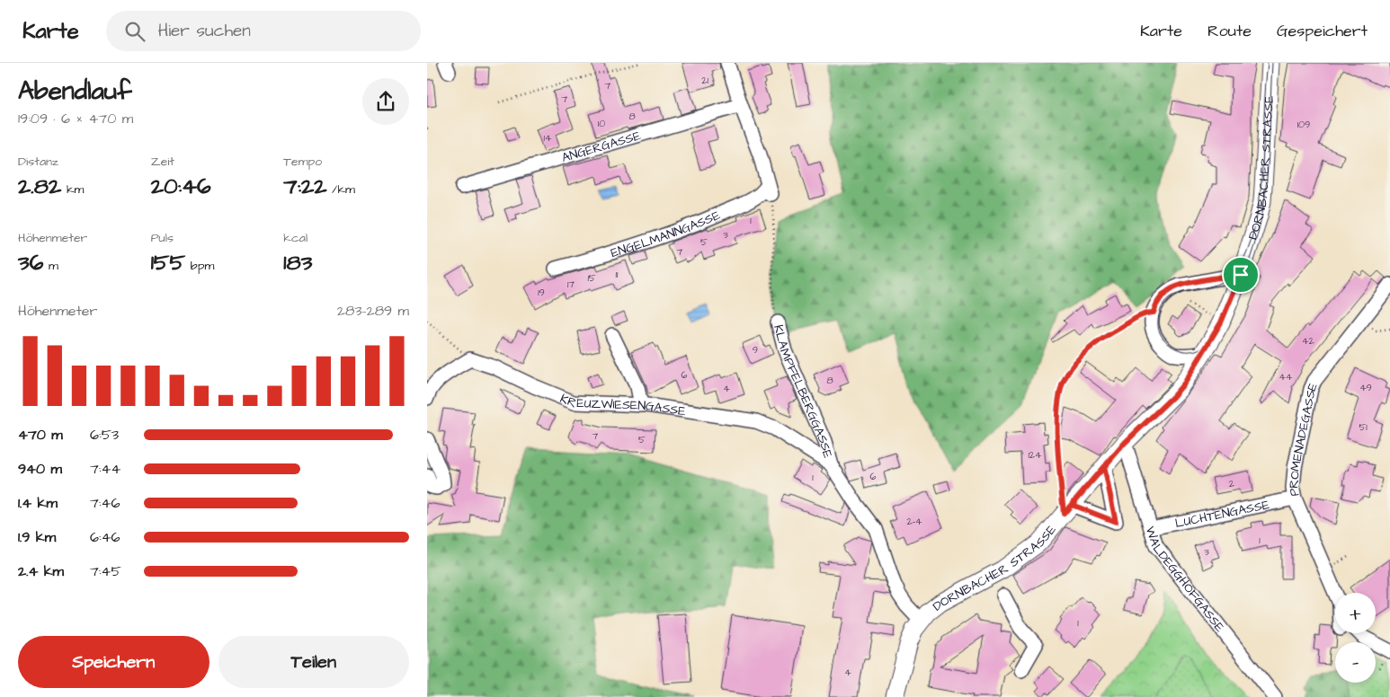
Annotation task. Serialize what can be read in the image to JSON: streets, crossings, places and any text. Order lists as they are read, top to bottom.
{
  "streets": {
    "main road": ["DORNBACHER STRASSE"],
    "street": [
      "ANGERGASSE",
      "ENGELMANNGASSE",
      "KLAMPFELBERGGASSE",
      "KREUZWIESENGASSE",
      "PROMENADEGASSE",
      "LUCHTENGASSE",
      "WALDEGGHOFGASSE"
    ]
  },
  "crossings": [
    ["DORNBACHER STRASSE", "KLAMPFELBERGGASSE"],
    ["DORNBACHER STRASSE", "WALDEGGHOFGASSE"],
    ["ENGELMANNGASSE", "KLAMPFELBERGGASSE"],
    ["KLAMPFELBERGGASSE", "KREUZWIESENGASSE"],
    ["PROMENADEGASSE", "LUCHTENGASSE"],
    ["LUCHTENGASSE", "WALDEGGHOFGASSE"]
  ],
  "house_numbers": [
    "21",
    "7",
    "7",
    "8",
    "10",
    "109",
    "14",
    "1",
    "3",
    "5",
    "7",
    "11",
    "15",
    "17",
    "19",
    "42",
    "9",
    "6",
    "44",
    "8",
    "49",
    "4",
    "51",
    "7",
    "5",
    "124",
    "6",
    "1",
    "2",
    "2-4",
    "1",
    "3",
    "1",
    "4"
  ],
  "page": {
    "header": "Karte",
    "search": "Hier suchen",
    "nav": ["Karte", "Route", "Gespeichert"],
    "heading": ["Abendlauf", "19:09 · 6 × 470 m"],
    "stats": [
      ["Distanz", "2.82 km"],
      ["Zeit", "20:46"],
      ["Tempo", "7:22 /km"],
      ["Höhenmeter", "36 m"],
      ["Puls", "155 bpm"],
      ["kcal", "183"]
    ],
    "chart": ["Höhenmeter", "283–289 m"],
    "list": [
      {
        "name": "470 m",
        "note": "6:53"
      },
      {
        "name": "940 m",
        "note": "7:44"
      },
      {
        "name": "1.4 km",
        "note": "7:46"
      },
      {
        "name": "1.9 km",
        "note": "6:46"
      },
      {
        "name": "2.4 km",
        "note": "7:45"
      }
    ],
    "map_buttons": ["+", "−"],
    "buttons": ["Speichern", "Teilen"]
  }
}
